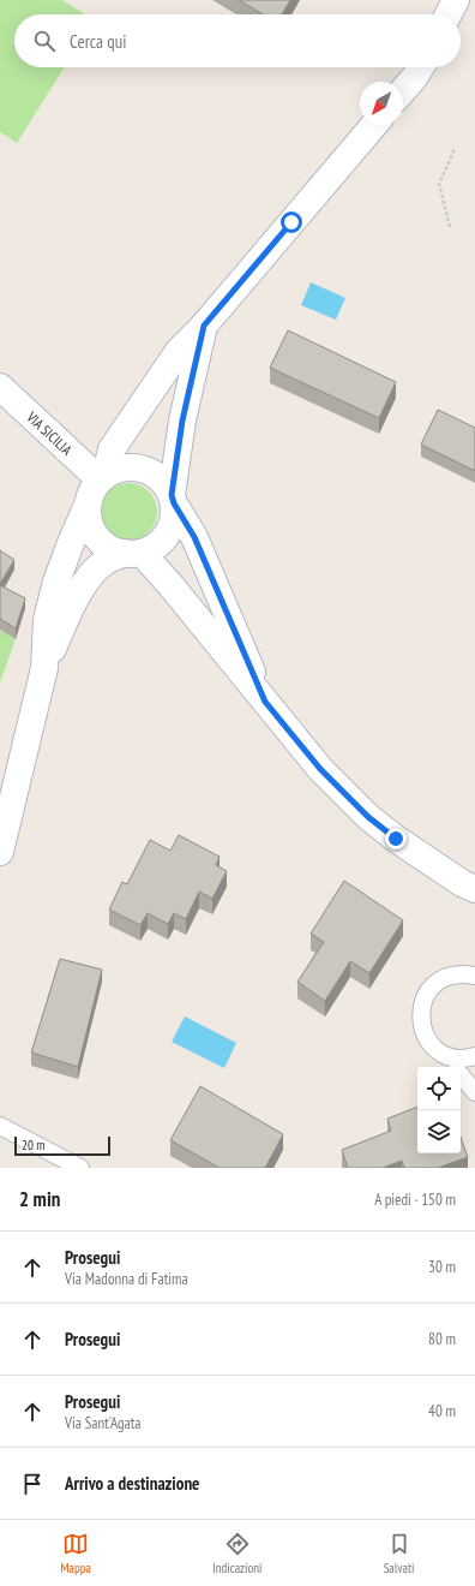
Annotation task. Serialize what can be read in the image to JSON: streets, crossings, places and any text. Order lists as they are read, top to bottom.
{
  "streets": {
    "main road": ["VIA SICILIA"]
  },
  "scale_bar": "20 m",
  "north": "bottom left",
  "page": {
    "search": "Cerca qui",
    "scale": "20 m",
    "heading": ["2 min", "A piedi · 150 m"],
    "list": [
      ["Prosegui", "Via Madonna di Fatima", "30 m"],
      ["Prosegui", "80 m"],
      ["Prosegui", "Via Sant'Agata", "40 m"],
      "Arrivo a destinazione"
    ],
    "nav": ["Mappa", "Indicazioni", "Salvati"]
  }
}
